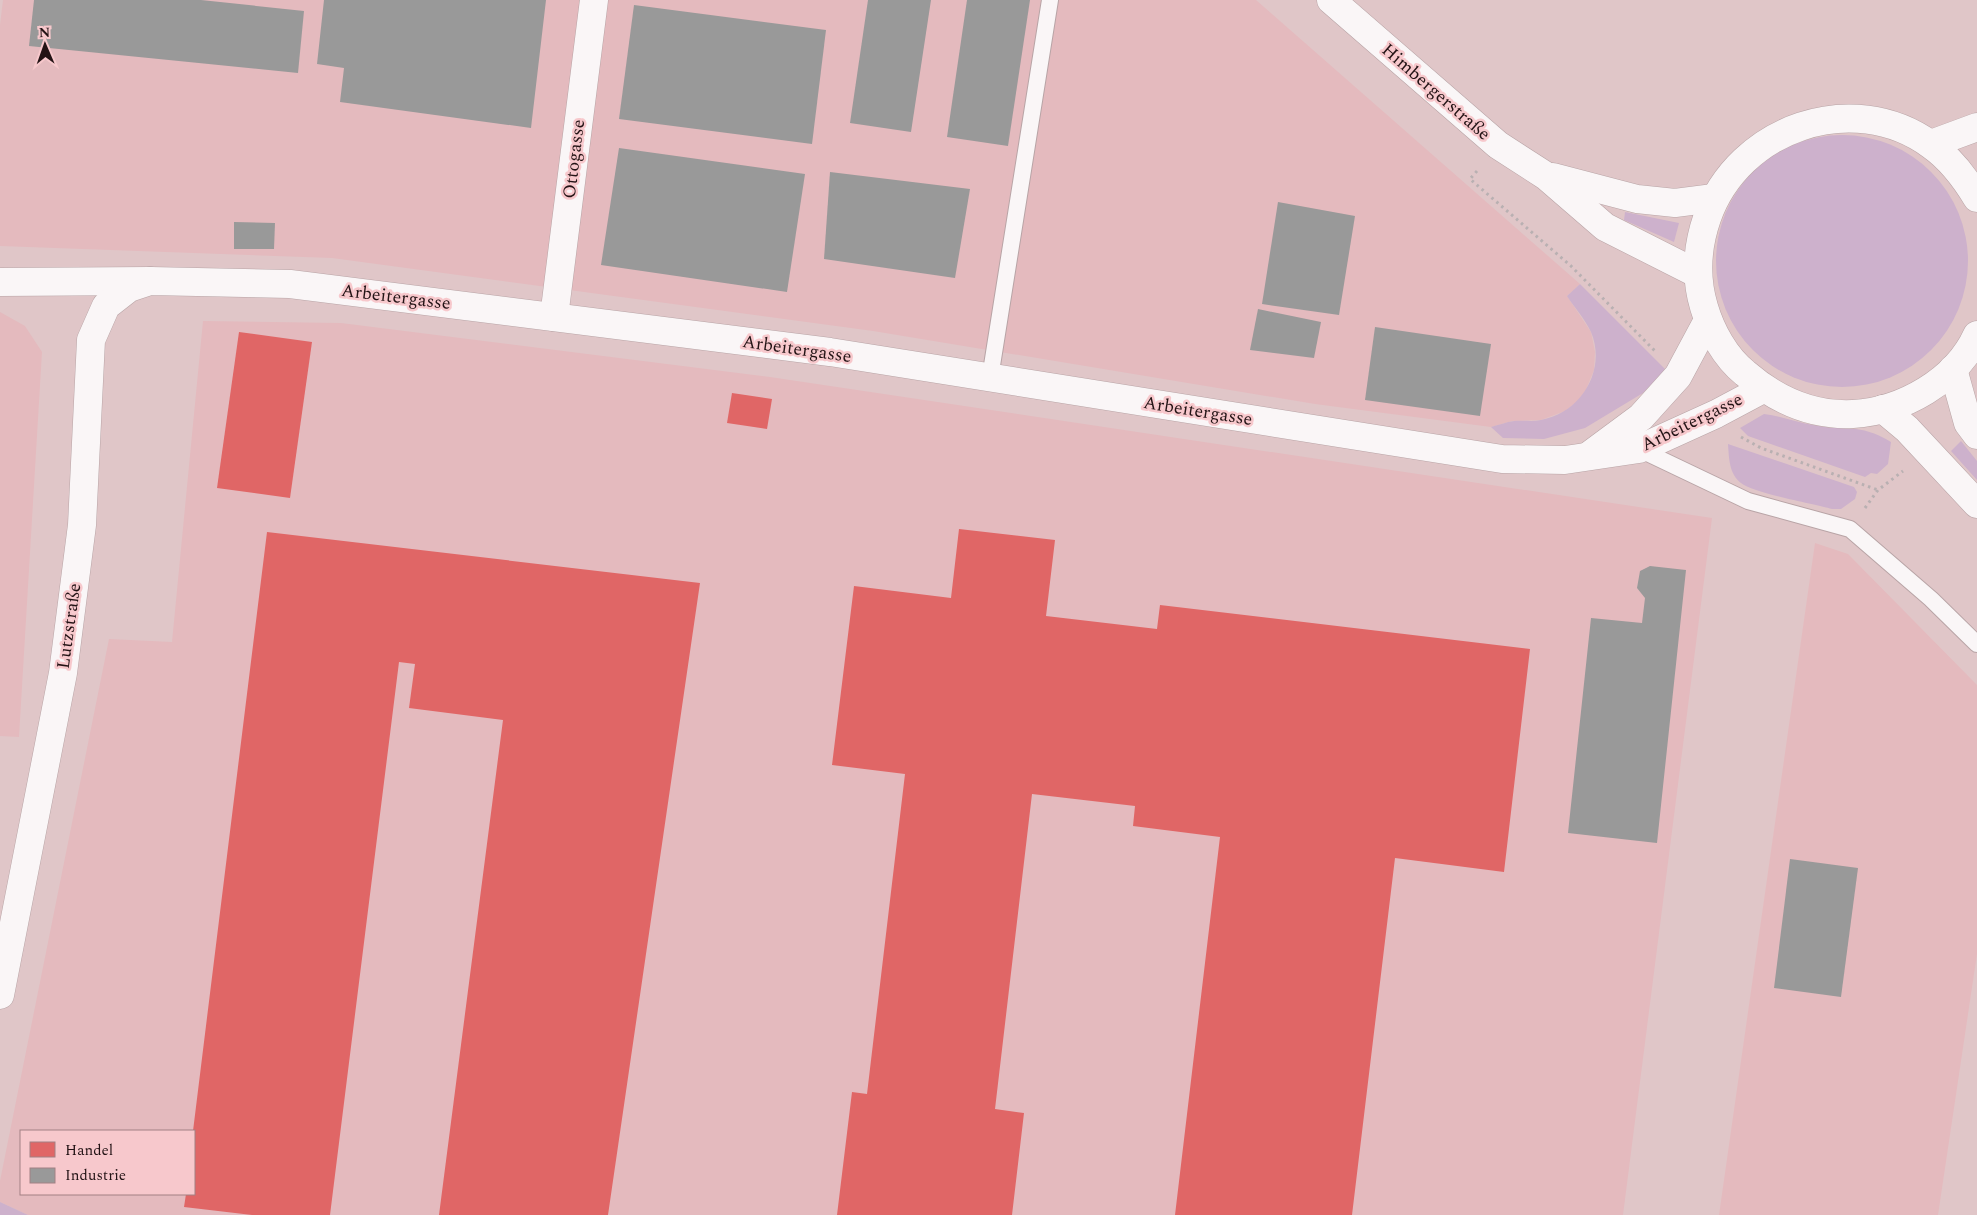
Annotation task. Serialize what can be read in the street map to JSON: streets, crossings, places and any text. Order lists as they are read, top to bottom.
{
  "streets": {
    "main road": [
      "Himbergerstraße",
      "Ottogasse",
      "Arbeitergasse",
      "Lutzstraße"
    ]
  },
  "crossings": [
    ["Ottogasse", "Arbeitergasse"],
    ["Arbeitergasse", "Lutzstraße"]
  ],
  "legend": ["Handel", "Industrie"],
  "north": "top"
}
